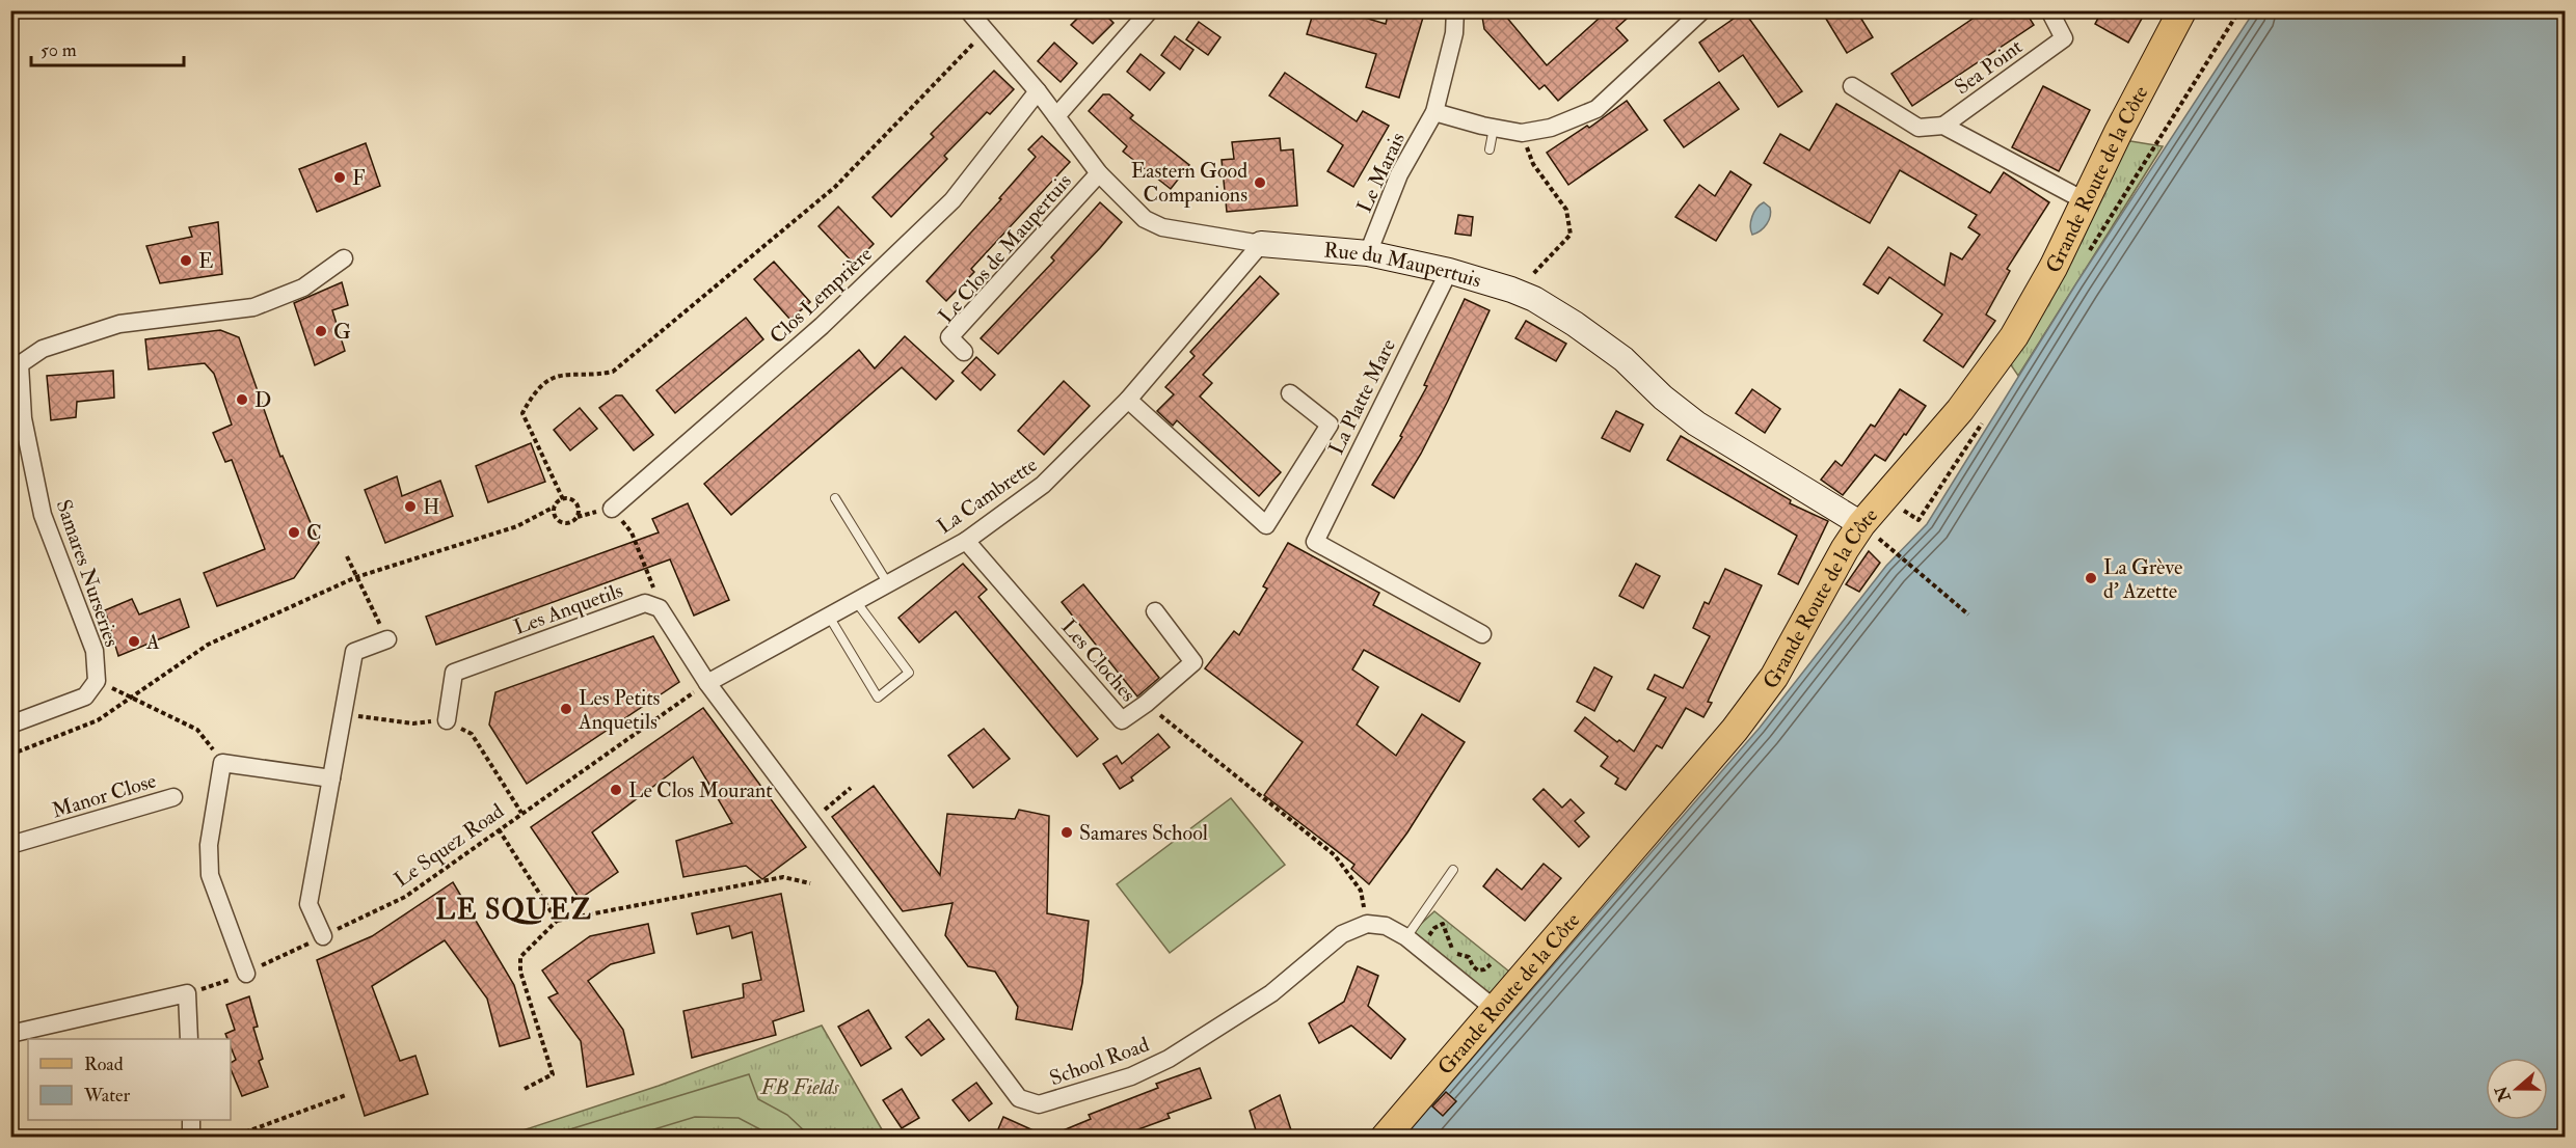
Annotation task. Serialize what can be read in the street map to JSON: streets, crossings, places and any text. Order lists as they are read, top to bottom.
{
  "streets": {
    "main road": ["Grande Route de la Côte"],
    "street": [
      "Sea Point",
      "Le Marais",
      "Le Clos de Maupertuis",
      "Rue du Maupertuis",
      "Clos Lemprière",
      "La Platte Mare",
      "La Cambrette",
      "Samares Nurseries",
      "Les Anquetils",
      "Les Cloches",
      "Manor Close",
      "School Road"
    ],
    "path": ["Le Squez Road"]
  },
  "crossings": [
    ["Le Marais", "Rue du Maupertuis"],
    ["Grande Route de la Côte", "Rue du Maupertuis"],
    ["Le Clos de Maupertuis", "Rue du Maupertuis"],
    ["Rue du Maupertuis", "Clos Lemprière"],
    ["Rue du Maupertuis", "La Platte Mare"],
    ["Rue du Maupertuis", "La Cambrette"],
    ["La Cambrette", "Les Cloches"],
    ["La Cambrette", "Le Squez Road"],
    ["La Cambrette", "School Road"],
    ["Le Squez Road", "School Road"]
  ],
  "districts": ["LE SQUEZ"],
  "parks": ["FB Fields"],
  "places": [
    "F",
    "Eastern Good Companions",
    "E",
    "G",
    "D",
    "H",
    "C",
    "La Grève d’ Azette",
    "A",
    "Les Petits Anquetils",
    "Le Clos Mourant",
    "Samares School"
  ],
  "legend": ["Road", "Water"],
  "scale_bar": "50 m",
  "north": "left"
}
